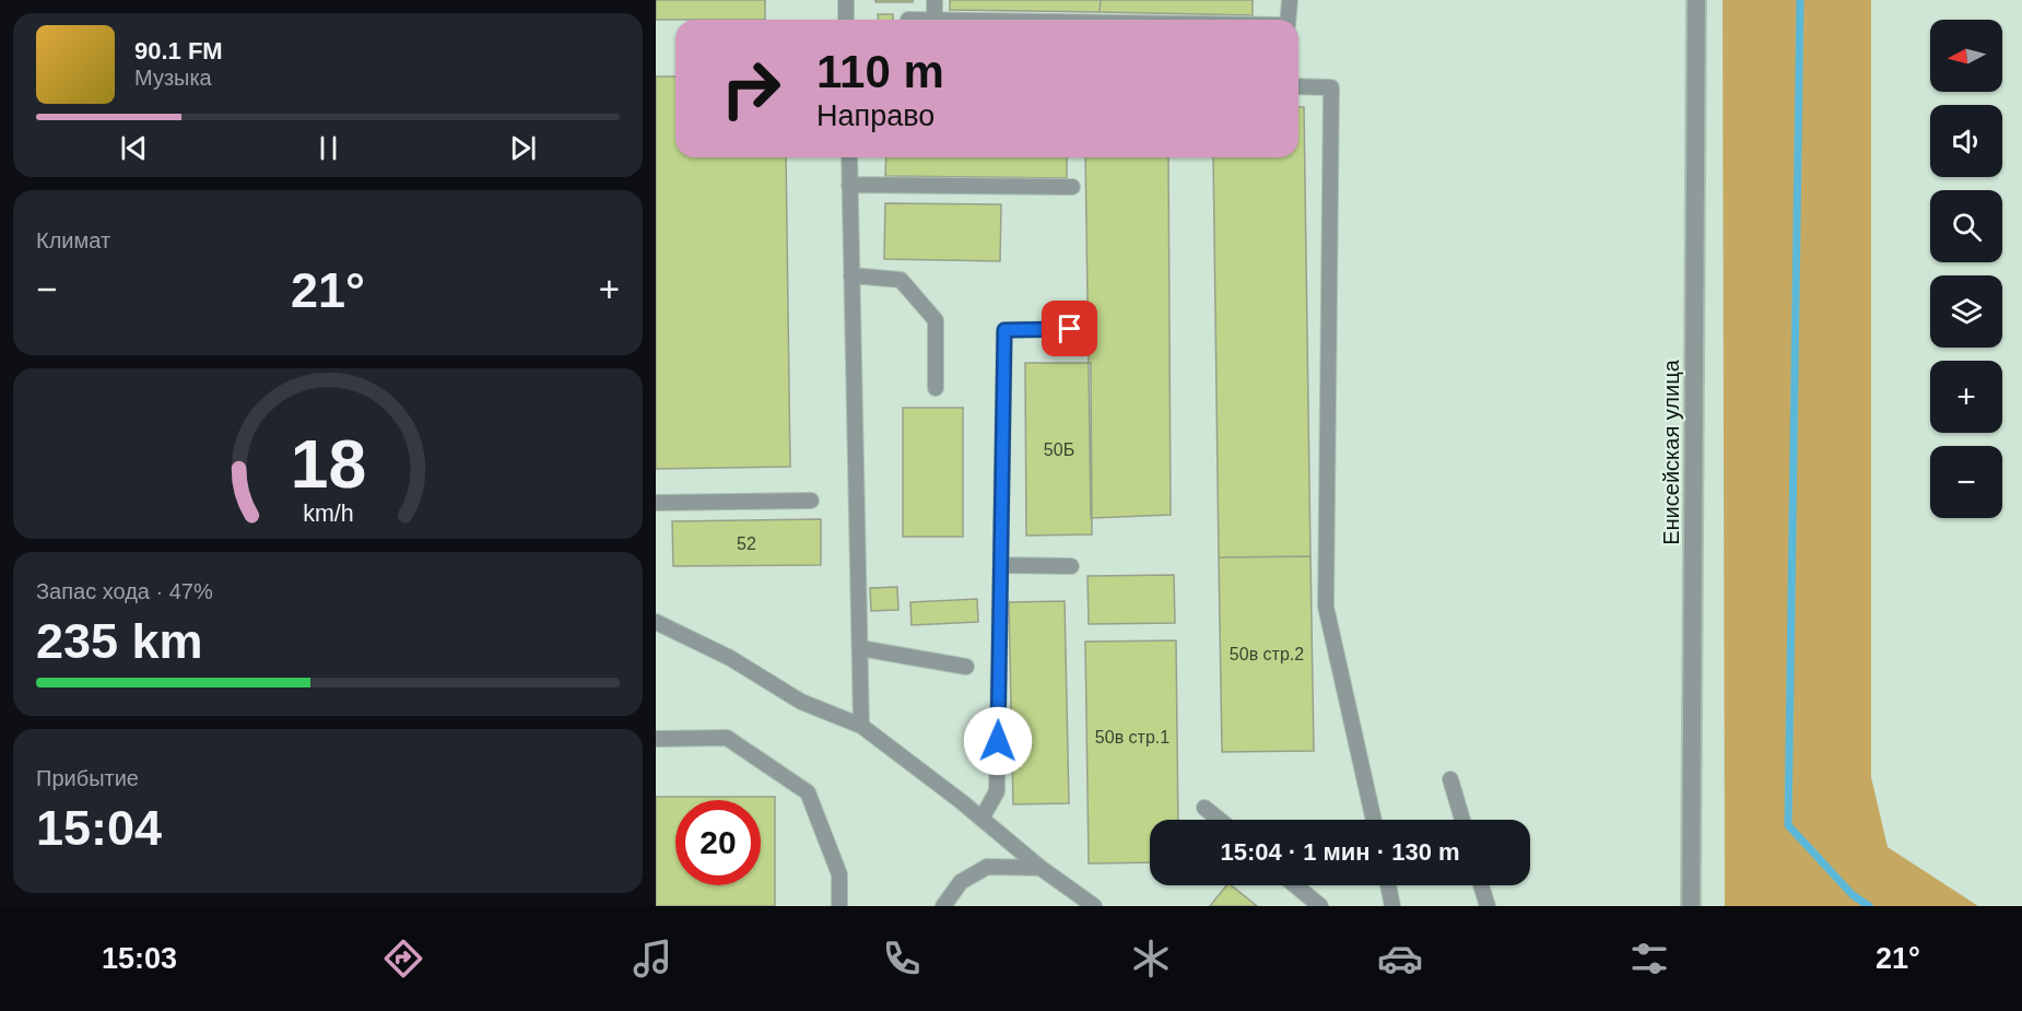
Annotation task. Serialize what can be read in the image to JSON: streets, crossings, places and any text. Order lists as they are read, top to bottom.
{
  "streets": {
    "street": ["Енисейская улица"]
  },
  "house_numbers": [
    "50Б",
    "52",
    "50в стр.2",
    "50в стр.1"
  ],
  "north": "left",
  "page": {
    "map_buttons": ["+", "−"],
    "turn": ["110 m", "Направо"],
    "song": ["90.1 FM", "Музыка"],
    "tile": [
      "Климат",
      ["Запас хода · 47%", "235 km"],
      ["Прибытие", "15:04"]
    ],
    "heat": ["−", "21°", "+"],
    "limit": "20",
    "trip": "15:04 · 1 мин · 130 m",
    "tabs": ["15:03", "21°"],
    "gauge": ["18", "km/h"]
  }
}
